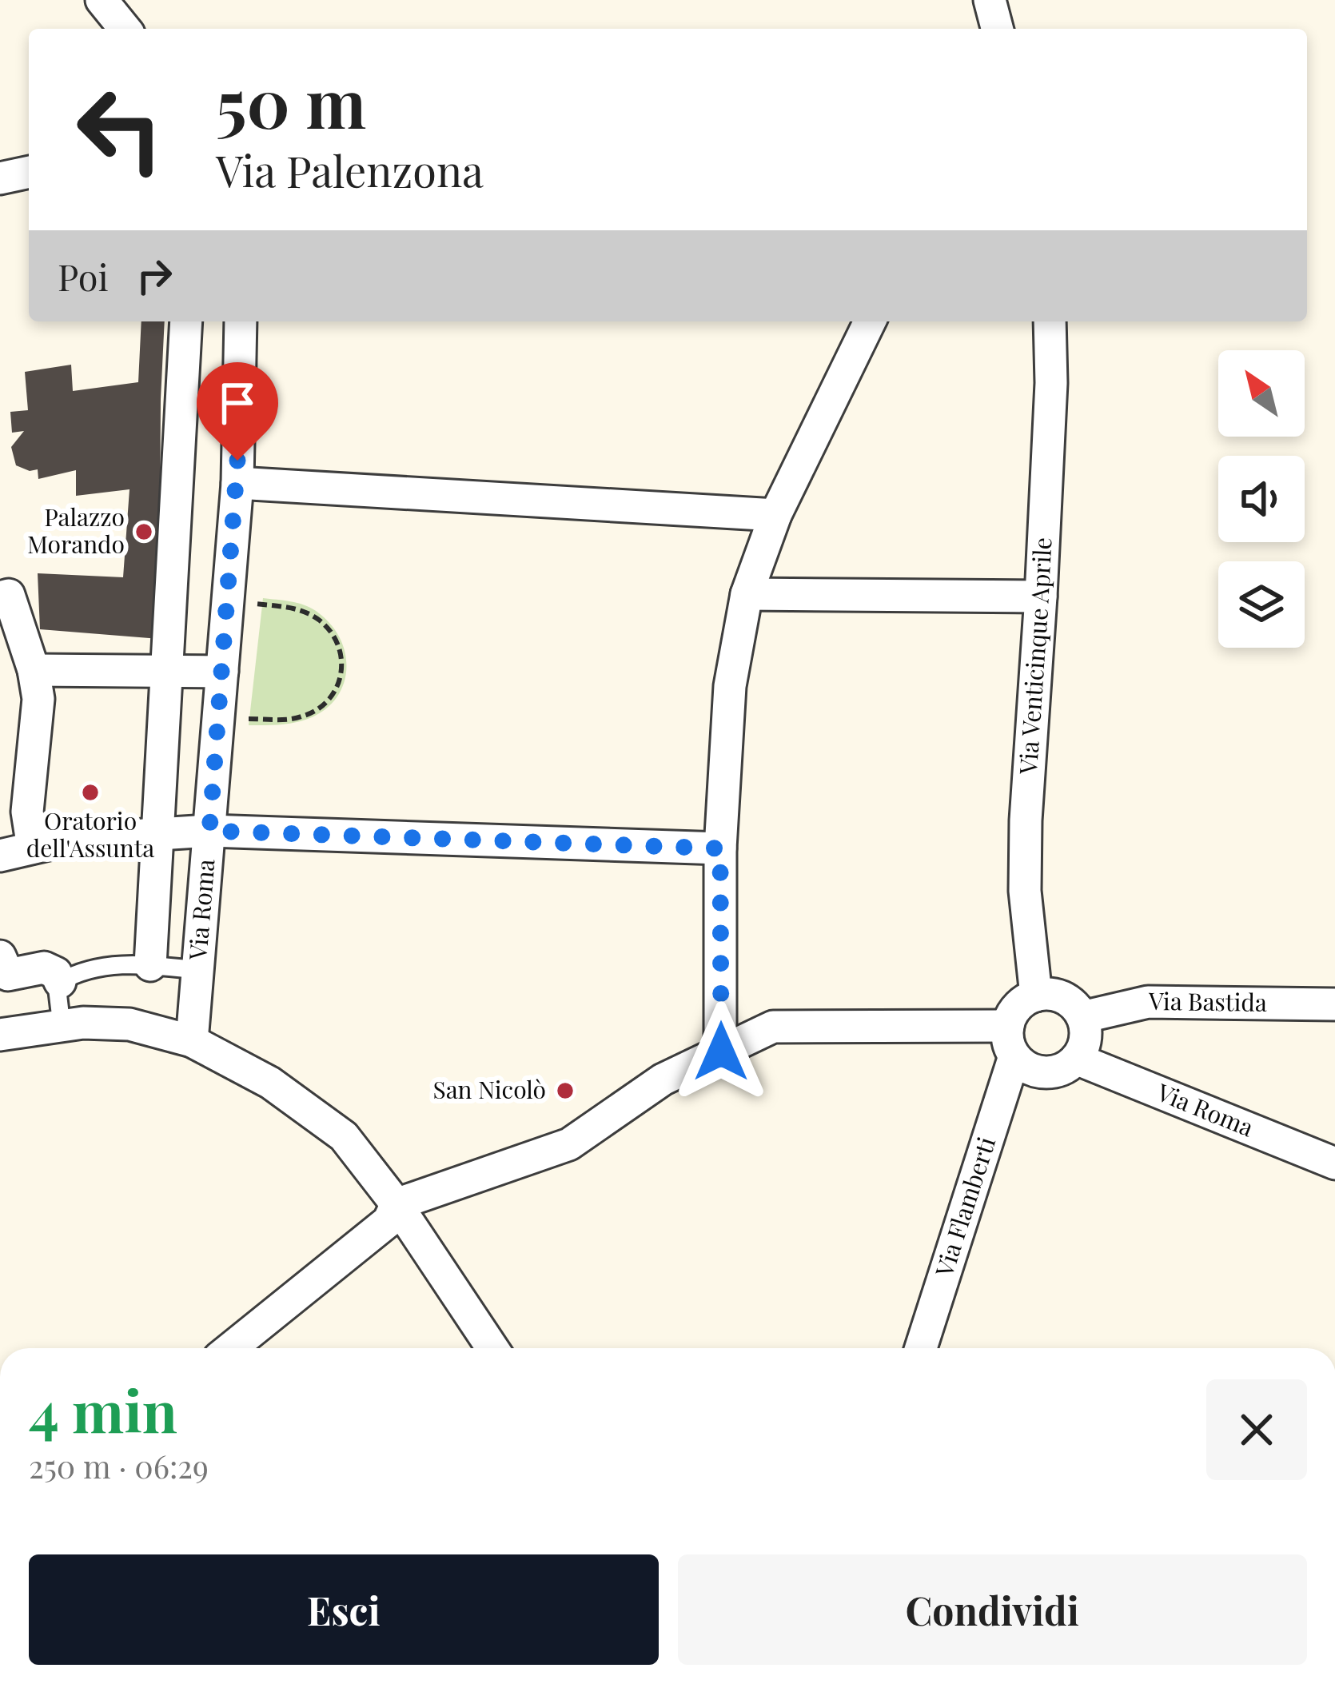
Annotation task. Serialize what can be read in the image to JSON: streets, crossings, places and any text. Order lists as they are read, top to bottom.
{
  "streets": {
    "street": [
      "Via Venticinque Aprile",
      "Via Roma",
      "Via Bastida",
      "Via Flamberti"
    ]
  },
  "crossings": [
    ["Via Venticinque Aprile", "Via Roma"],
    ["Via Venticinque Aprile", "Via Bastida"],
    ["Via Venticinque Aprile", "Via Flamberti"],
    ["Via Roma", "Via Bastida"],
    ["Via Roma", "Via Flamberti"],
    ["Via Bastida", "Via Flamberti"]
  ],
  "places": ["Palazzo Morando", "Oratorio dell'Assunta", "San Nicolò"],
  "north": "top left",
  "page": {
    "turn": ["50 m", "Via Palenzona"],
    "then": "Poi",
    "heading": ["4 min", "250 m · 06:29"],
    "buttons": ["Esci", "Condividi"]
  }
}
